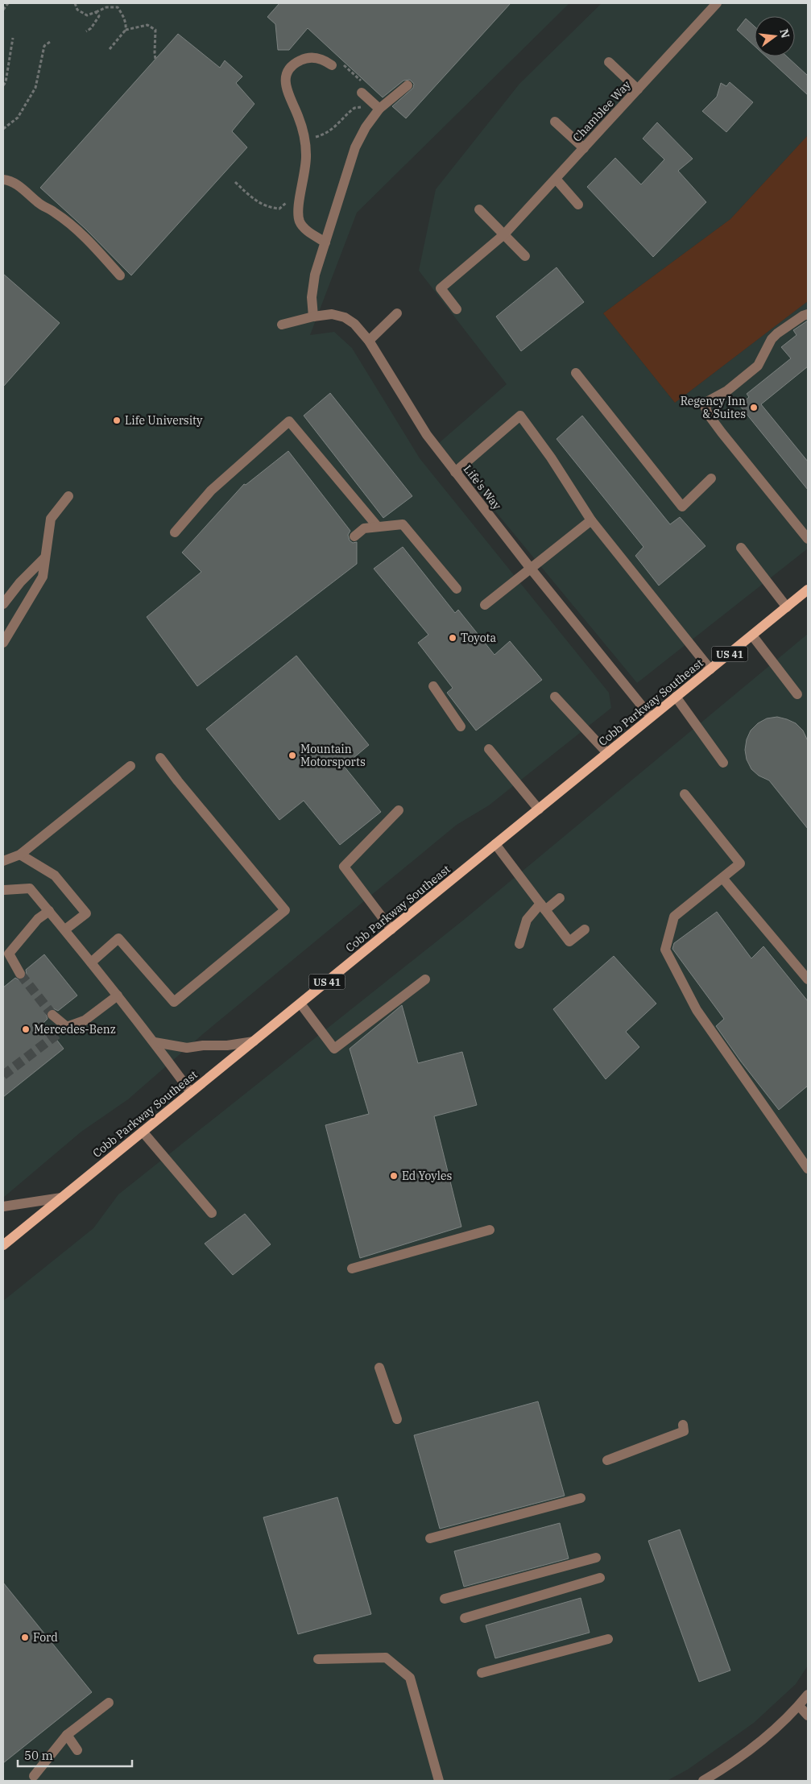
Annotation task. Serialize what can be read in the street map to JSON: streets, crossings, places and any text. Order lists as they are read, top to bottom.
{
  "streets": {
    "main road": ["US 41", "Cobb Parkway Southeast"],
    "street": ["Chamblee Way", "Life's Way"]
  },
  "crossings": [
    ["Life's Way", "Cobb Parkway Southeast"]
  ],
  "places": [
    "Regency Inn & Suites",
    "Life University",
    "Toyota",
    "Mountain Motorsports",
    "Mercedes-Benz",
    "Ed Yoyles",
    "Ford"
  ],
  "scale_bar": "50 m",
  "north": "right"
}
